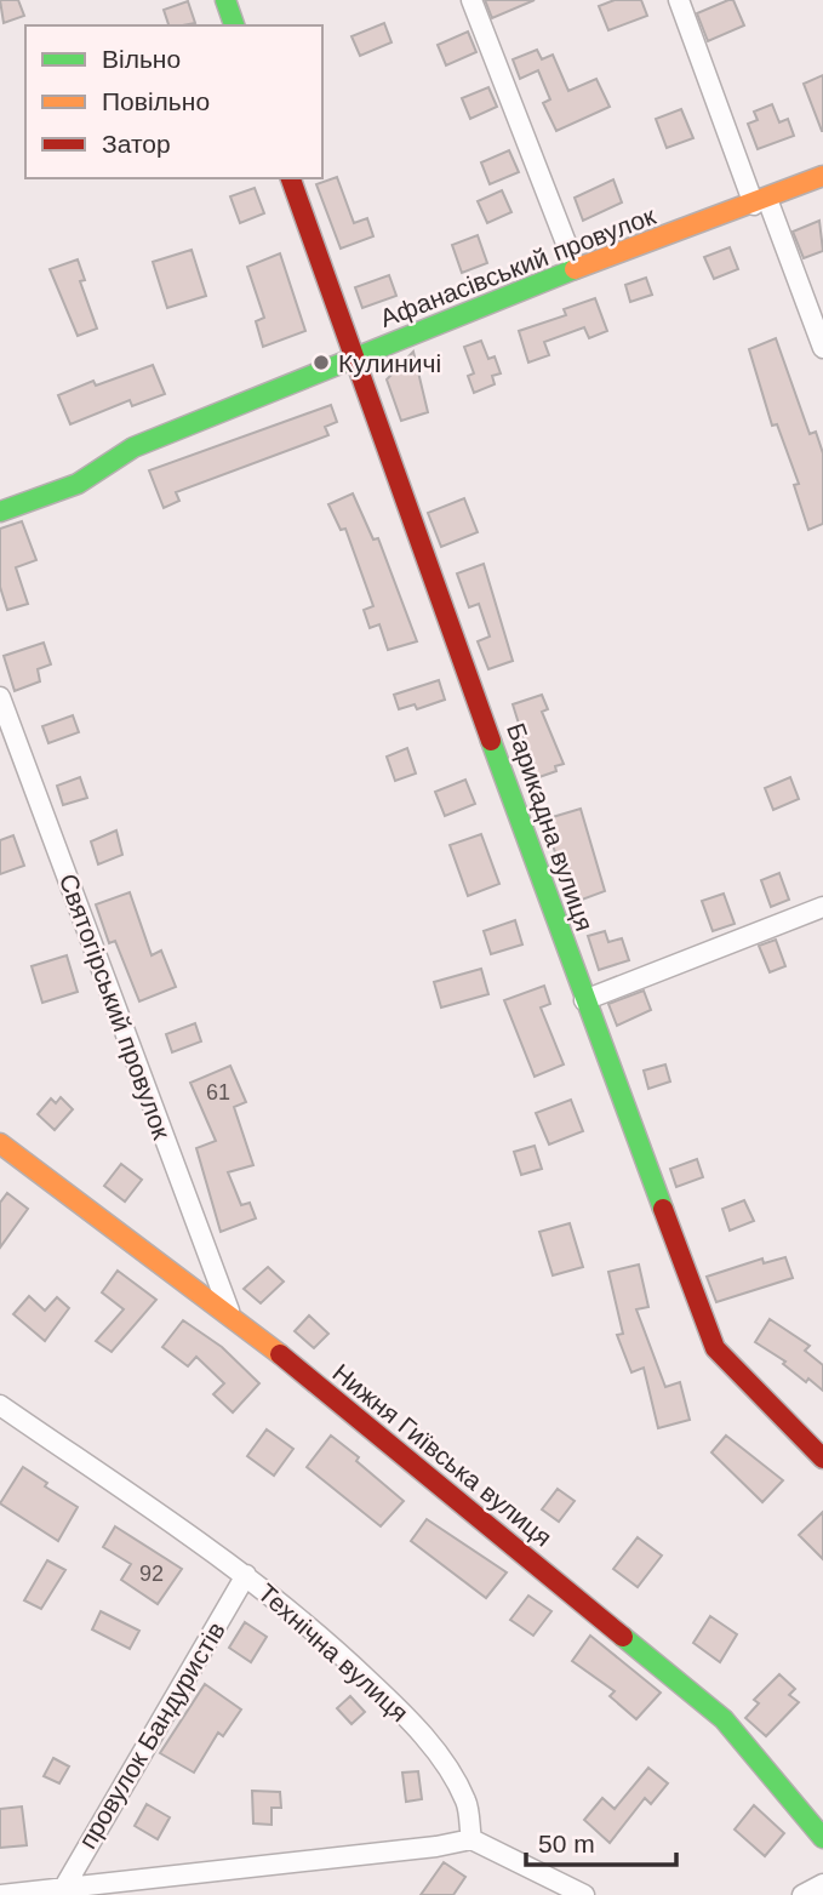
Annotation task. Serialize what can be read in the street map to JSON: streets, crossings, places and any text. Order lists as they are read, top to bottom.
{
  "streets": {
    "street": [
      "Афанасівський провулок",
      "Барикадна вулиця",
      "Святогірський провулок",
      "Нижня Гиївська вулиця",
      "Технічна вулиця",
      "провулок Бандуристів"
    ]
  },
  "crossings": [
    ["Афанасівський провулок", "Барикадна вулиця"],
    ["Святогірський провулок", "Нижня Гиївська вулиця"],
    ["Технічна вулиця", "провулок Бандуристів"]
  ],
  "places": ["Кулиничі"],
  "house_numbers": ["61", "92"],
  "legend": ["Вільно", "Повільно", "Затор"],
  "scale_bar": "50 m"
}
